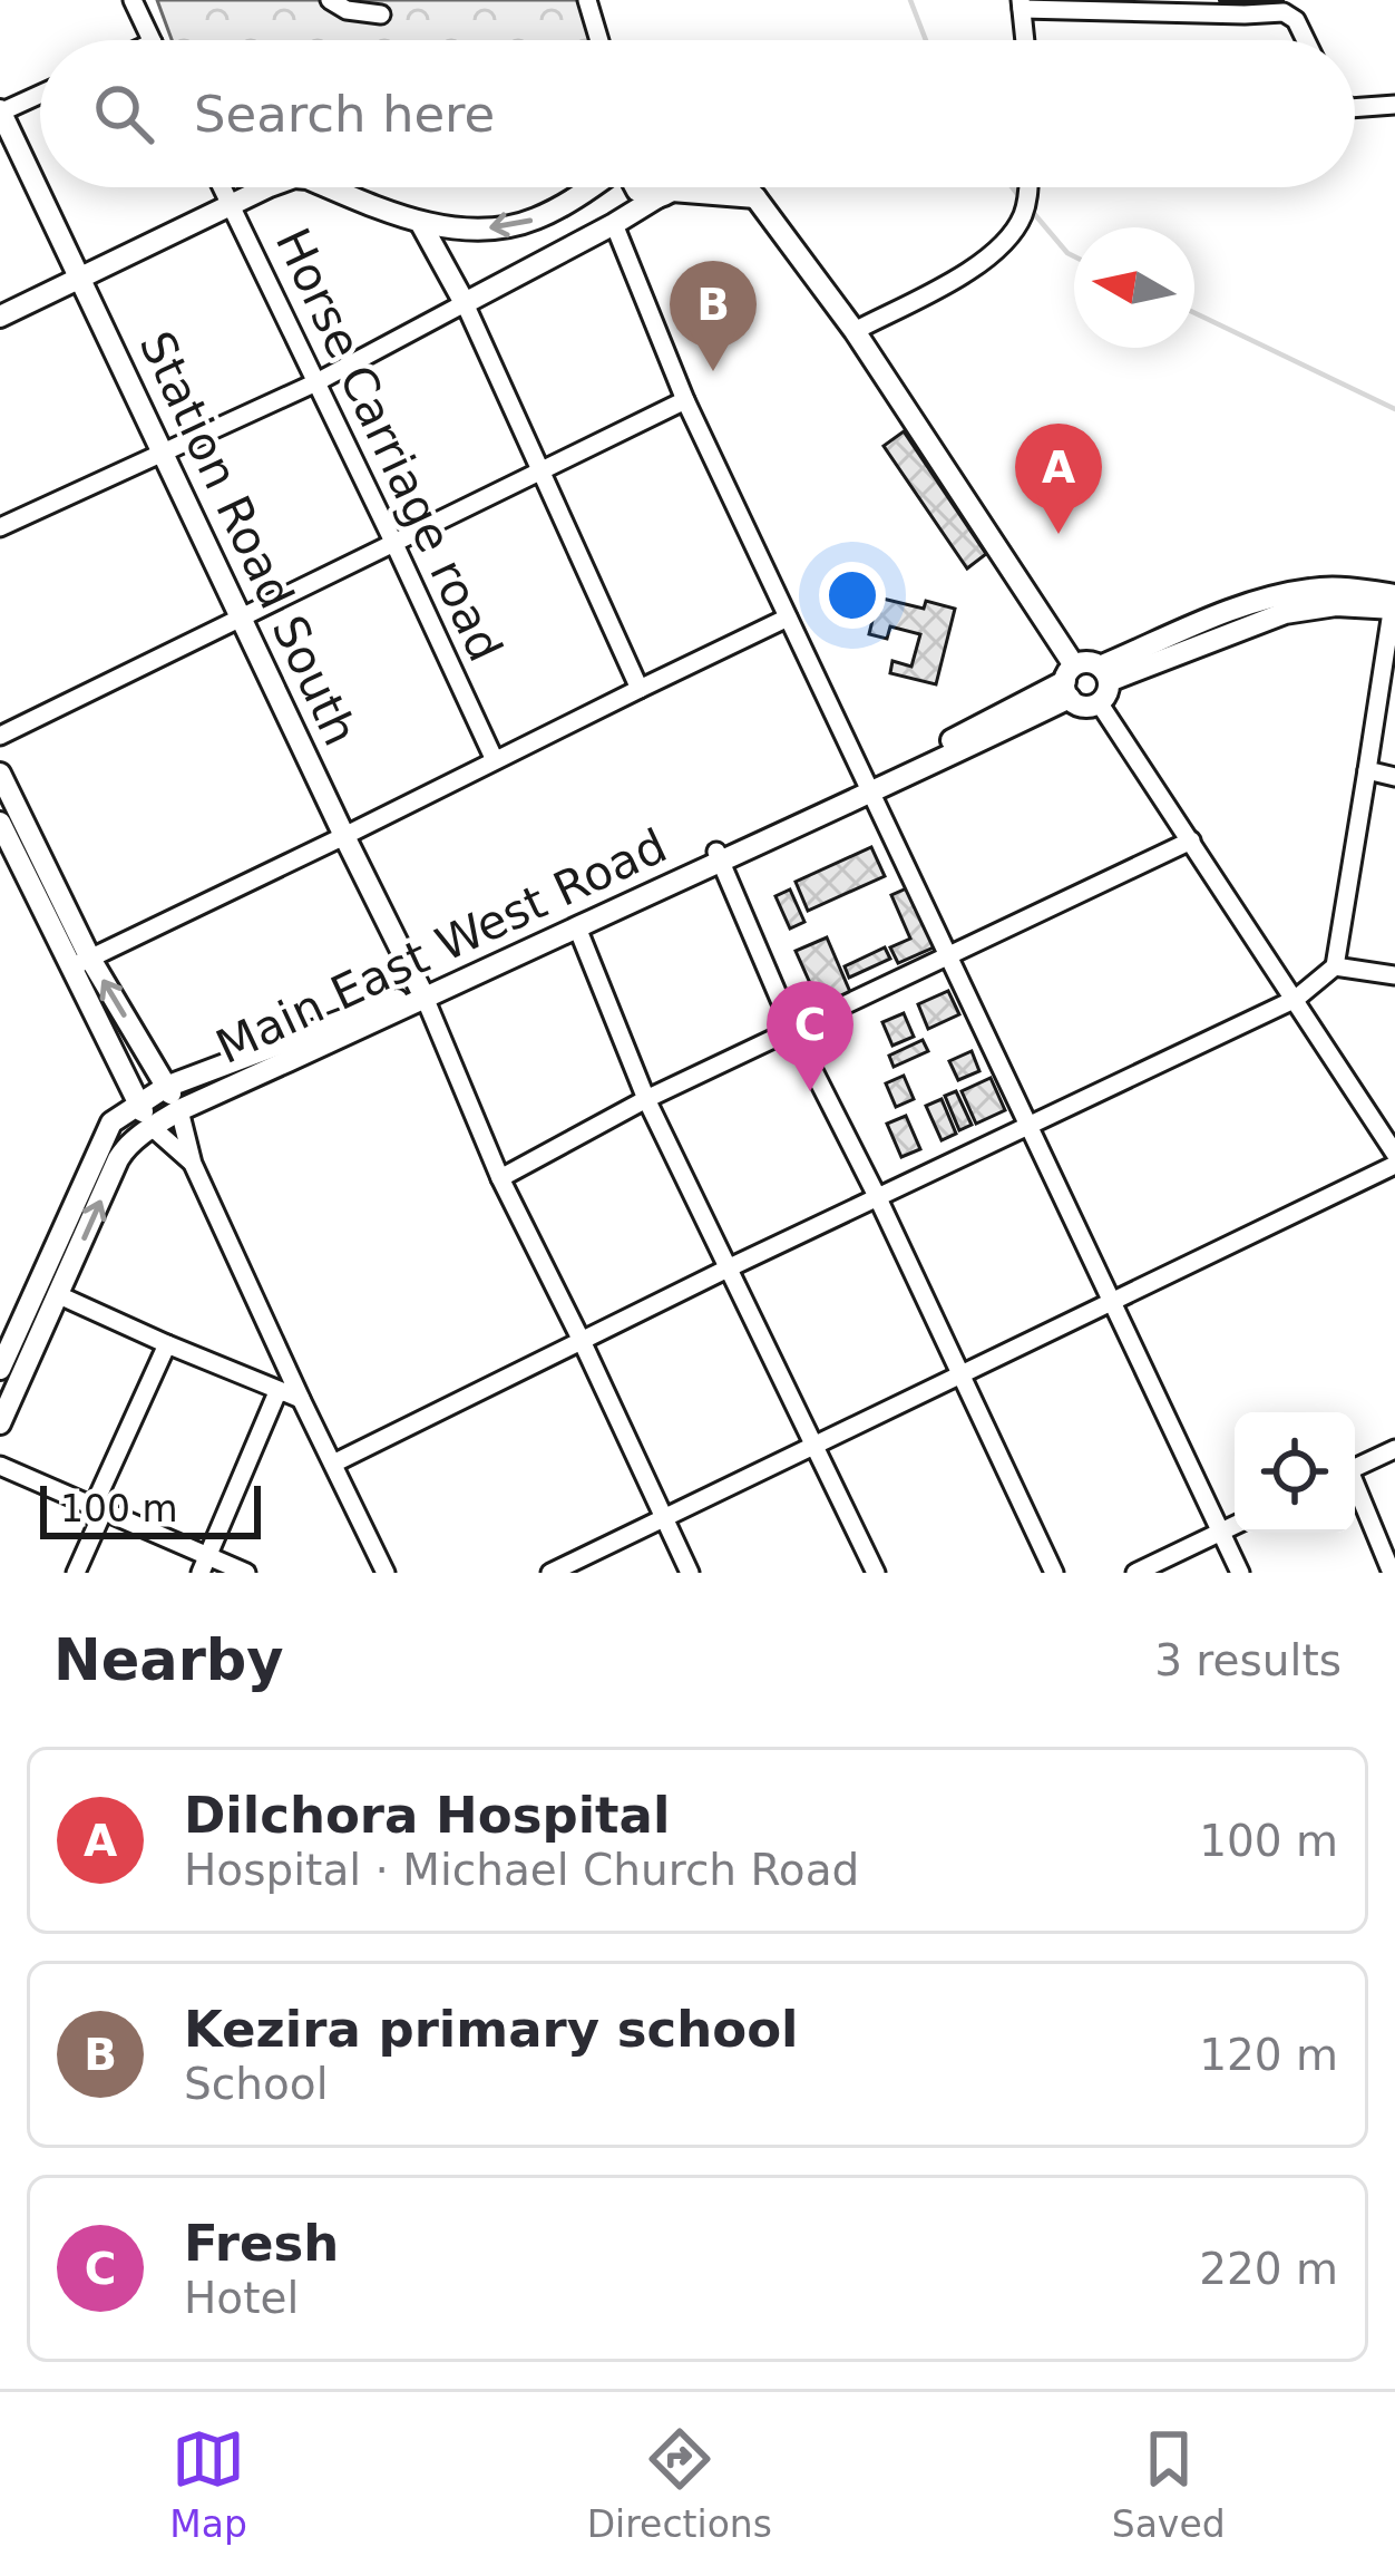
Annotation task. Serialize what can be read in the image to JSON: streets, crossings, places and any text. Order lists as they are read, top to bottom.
{
  "streets": {
    "main road": ["Station Road South", "Main East West Road"],
    "street": ["Horse Carriage road"]
  },
  "crossings": [
    ["Station Road South", "Main East West Road"]
  ],
  "scale_bar": "100 m",
  "north": "left",
  "page": {
    "search": "Search here",
    "pins": ["B", "A", "C"],
    "scale": "100 m",
    "heading": ["Nearby", "3 results"],
    "list": [
      {
        "mark": "A",
        "name": "Dilchora Hospital",
        "note": "Hospital · Michael Church Road",
        "value": "100 m"
      },
      {
        "mark": "B",
        "name": "Kezira primary school",
        "note": "School",
        "value": "120 m"
      },
      {
        "mark": "C",
        "name": "Fresh",
        "note": "Hotel",
        "value": "220 m"
      }
    ],
    "nav": ["Map", "Directions", "Saved"]
  }
}
